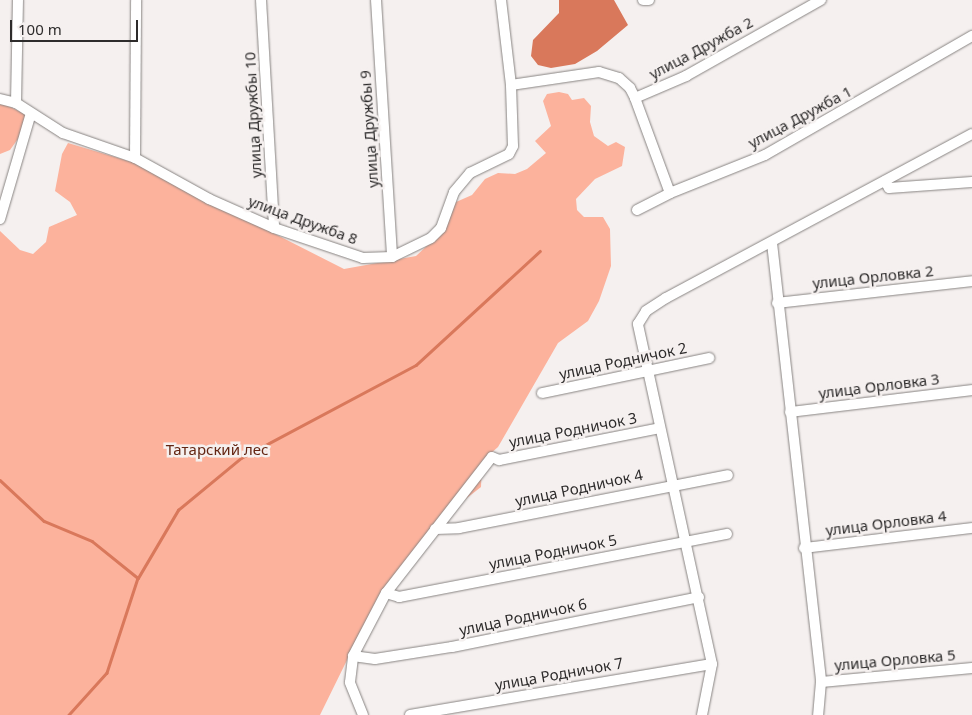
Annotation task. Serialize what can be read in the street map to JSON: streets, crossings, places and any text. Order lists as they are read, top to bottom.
{
  "streets": {
    "street": [
      "улица Дружба 2",
      "улица Дружбы 10",
      "улица Дружба 1",
      "улица Дружбы 9",
      "улица Дружба 8",
      "улица Орловка 2",
      "улица Родничок 2",
      "улица Орловка 3",
      "улица Родничок 3",
      "улица Родничок 4",
      "улица Орловка 4",
      "улица Родничок 5",
      "улица Родничок 6",
      "улица Орловка 5",
      "улица Родничок 7"
    ]
  },
  "crossings": [
    ["улица Дружбы 10", "улица Дружба 8"],
    ["улица Дружбы 9", "улица Дружба 8"],
    ["улица Родничок 3", "улица Родничок 4"]
  ],
  "parks": ["Татарский лес"],
  "scale_bar": "100 m"
}
